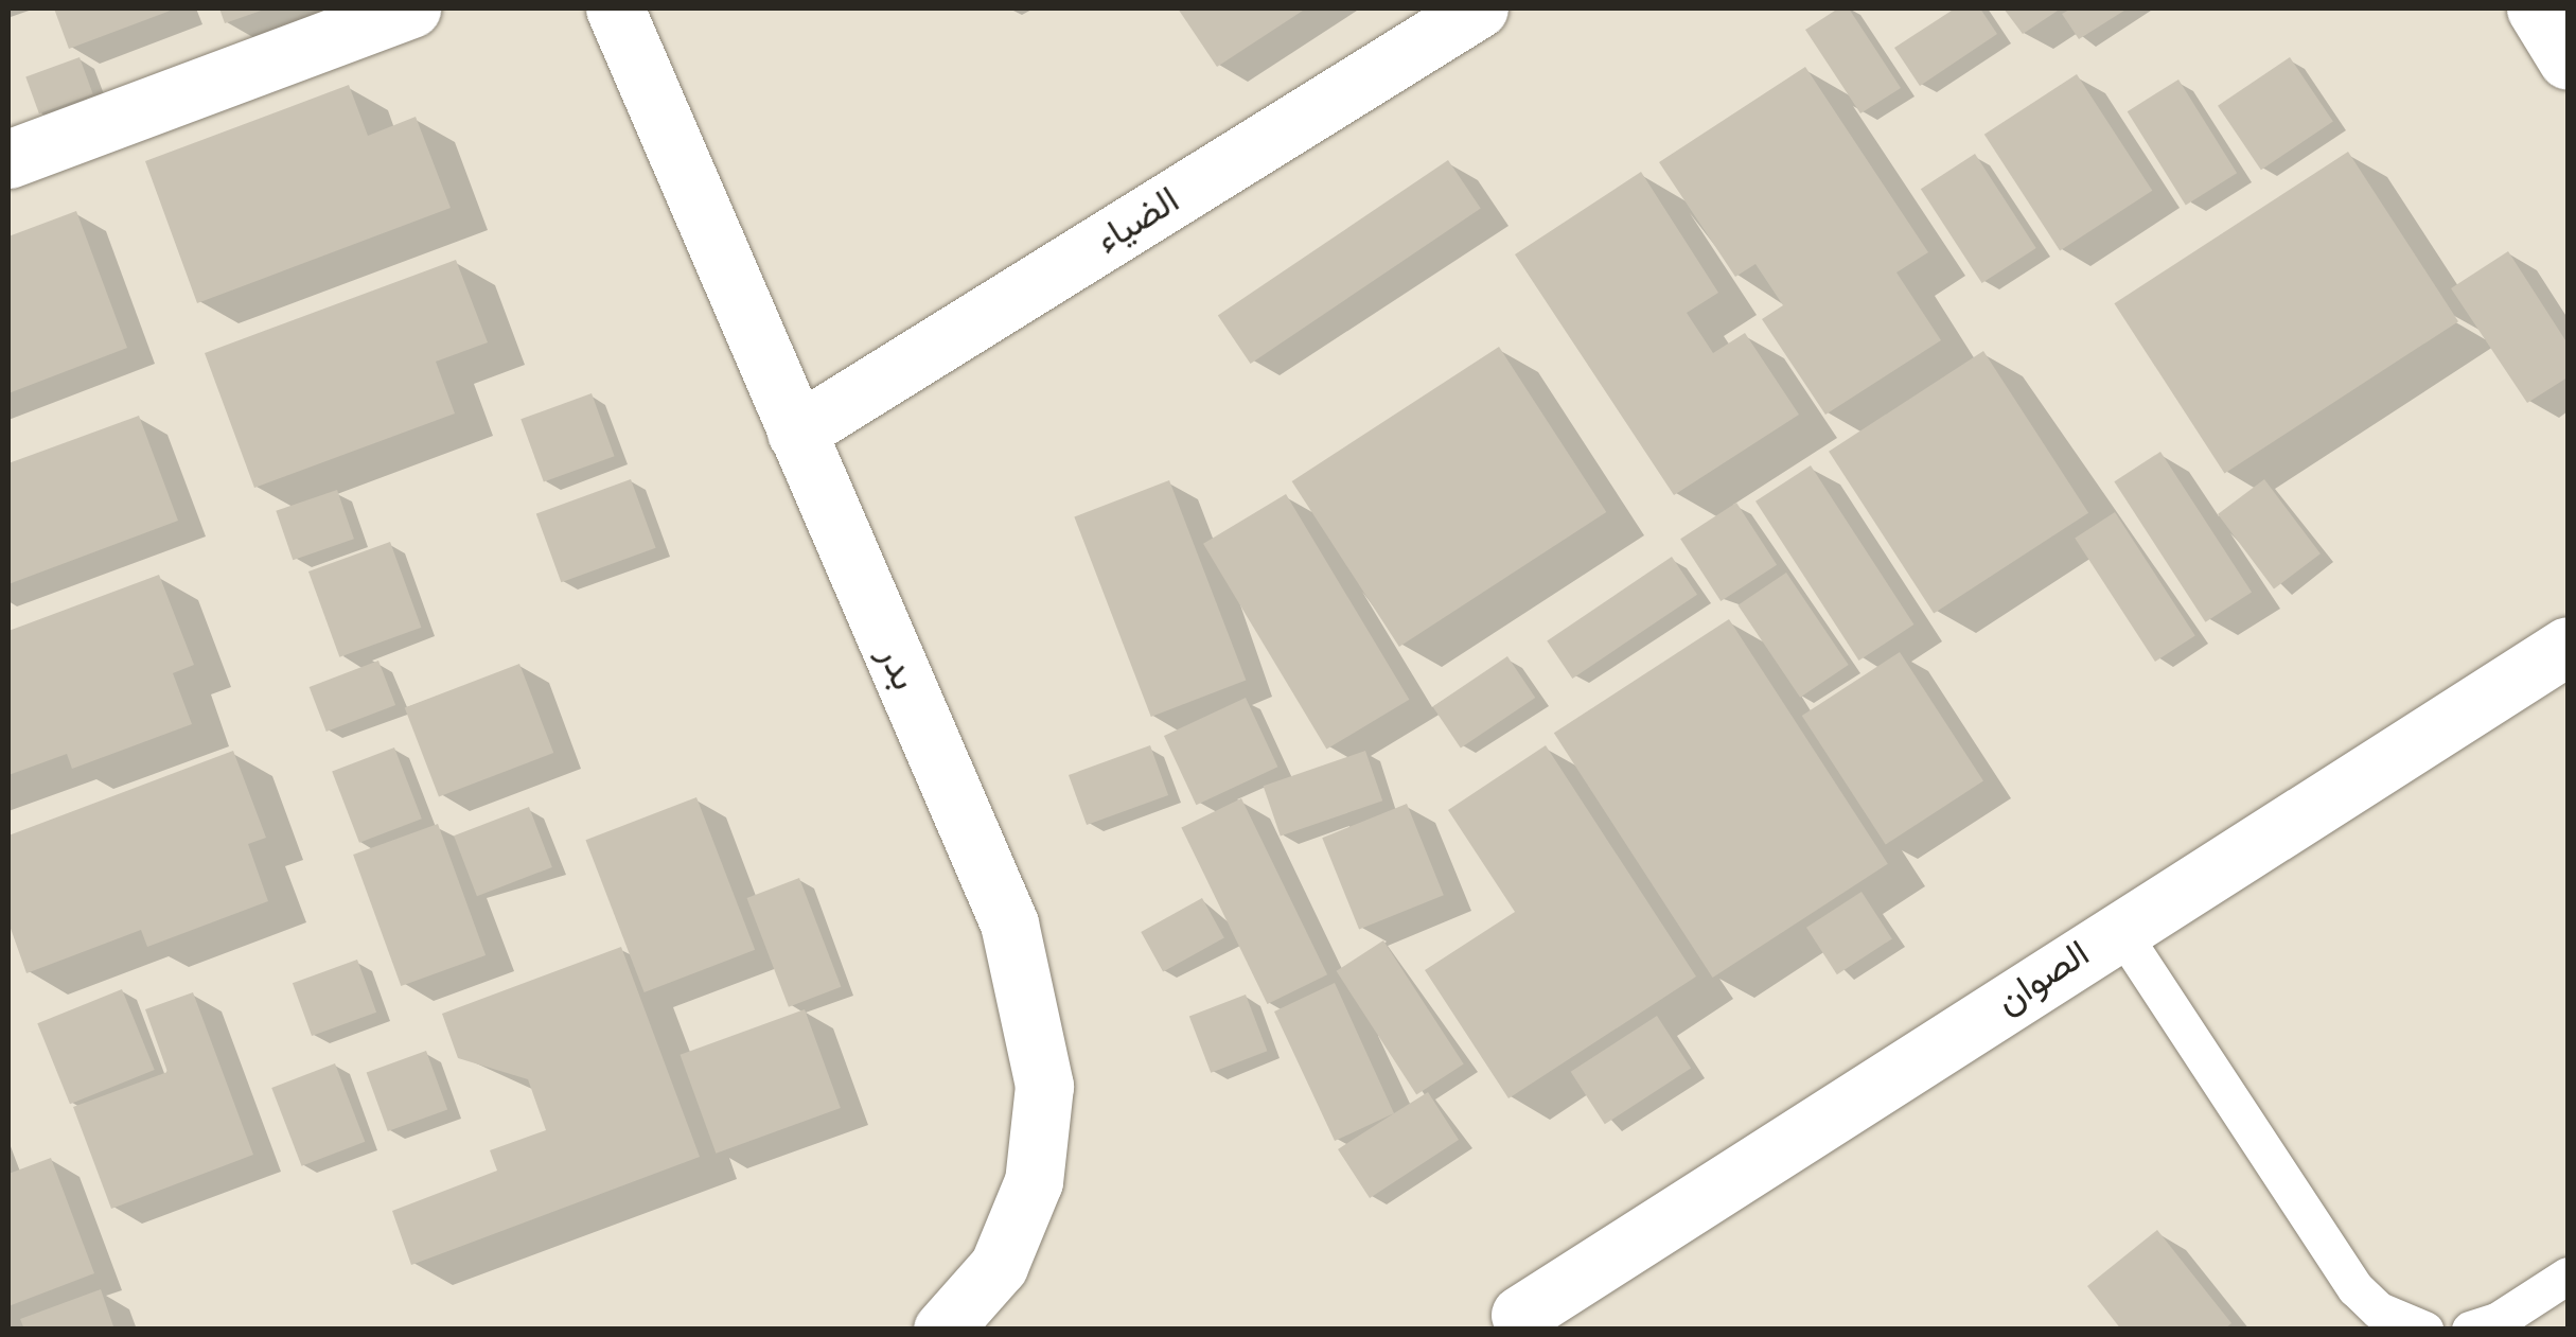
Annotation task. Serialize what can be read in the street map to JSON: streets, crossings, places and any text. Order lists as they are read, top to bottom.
{
  "streets": {
    "street": ["الضياء", "بدر", "الصوان"]
  },
  "crossings": [
    ["الضياء", "بدر"]
  ]
}
